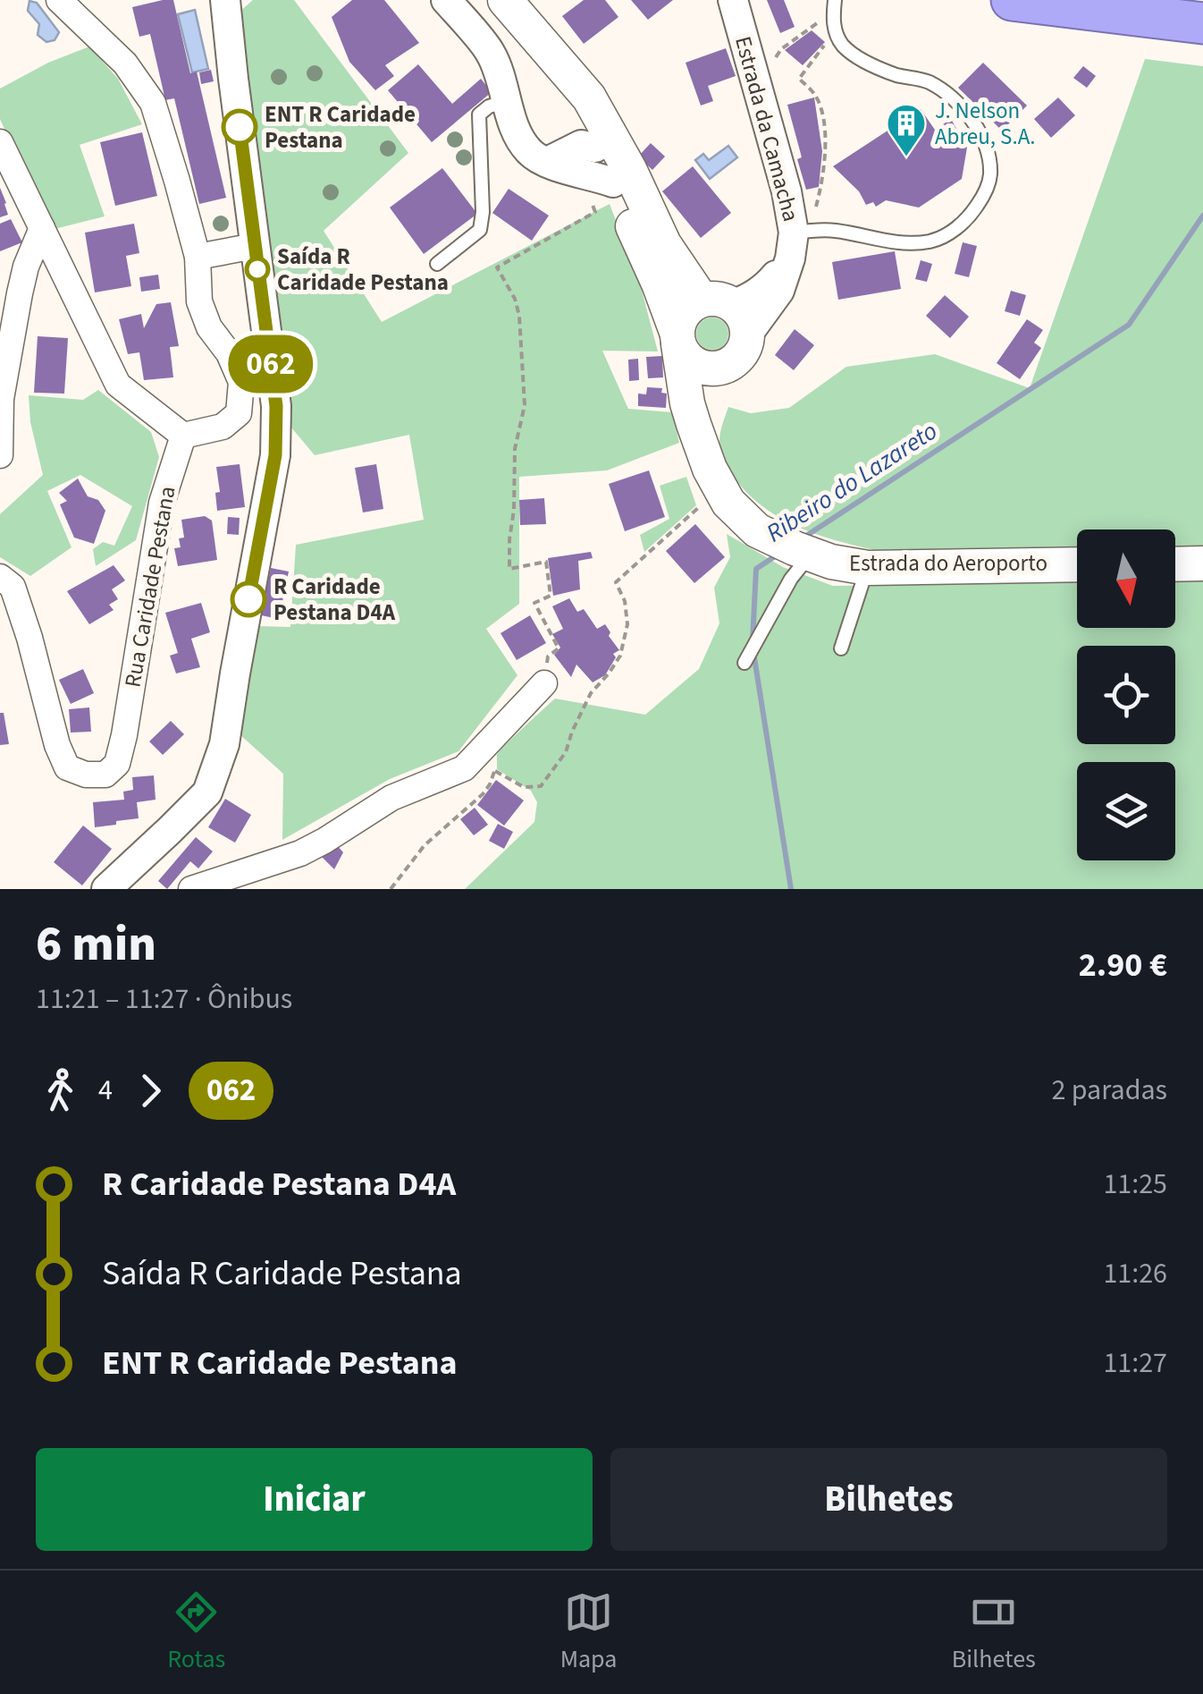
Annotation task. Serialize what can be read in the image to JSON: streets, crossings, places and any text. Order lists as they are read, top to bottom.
{
  "streets": {
    "main road": ["Estrada do Aeroporto"],
    "street": ["Estrada da Camacha", "Rua Caridade Pestana"]
  },
  "water": ["Ribeiro do Lazareto"],
  "places": {
    "other": ["ENT R Caridade Pestana", "Saída R Caridade Pestana", "R Caridade Pestana D4A"],
    "building": ["J. Nelson Abreu, S.A."]
  },
  "lines": ["bus line 062"],
  "north": "bottom",
  "page": {
    "on_map": "062",
    "heading": ["6 min", "11:21 – 11:27 · Ônibus", "2.90 €"],
    "legs": ["4", "062", "2 paradas"],
    "list": [
      {
        "name": "R Caridade Pestana D4A",
        "value": "11:25"
      },
      {
        "name": "Saída R Caridade Pestana",
        "value": "11:26"
      },
      {
        "name": "ENT R Caridade Pestana",
        "value": "11:27"
      }
    ],
    "buttons": ["Iniciar", "Bilhetes"],
    "tabs": ["Rotas", "Mapa", "Bilhetes"]
  }
}
